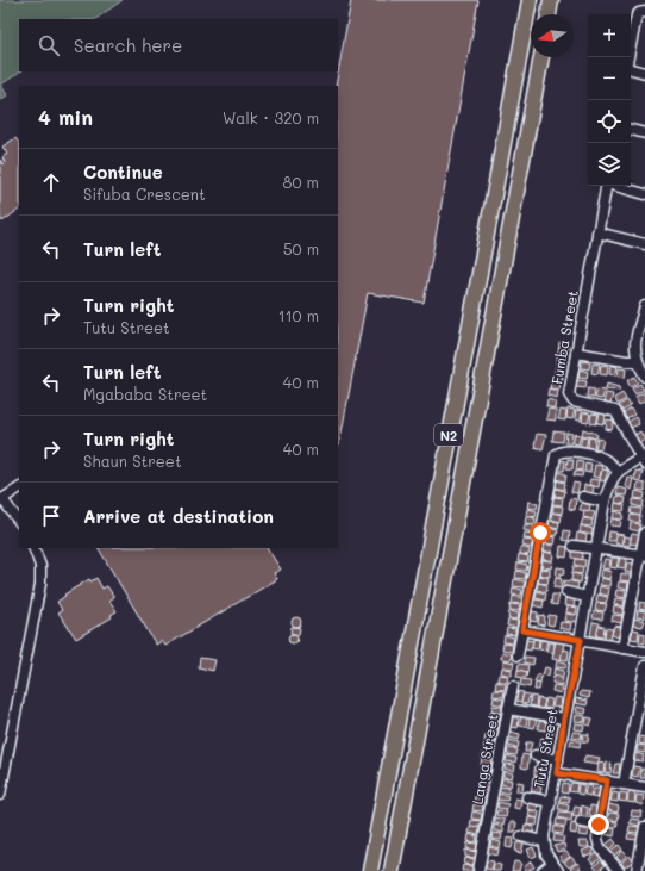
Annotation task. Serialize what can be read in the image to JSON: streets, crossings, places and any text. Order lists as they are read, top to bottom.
{
  "streets": {
    "highway": ["N2"],
    "street": ["Fumba Street", "Tutu Street", "Langa Street"]
  },
  "crossings": [
    ["Tutu Street", "Langa Street"]
  ],
  "north": "left",
  "page": {
    "map_buttons": ["+", "−"],
    "search": "Search here",
    "heading": ["4 min", "Walk · 320 m"],
    "list": [
      ["Continue", "Sifuba Crescent", "80 m"],
      ["Turn left", "50 m"],
      ["Turn right", "Tutu Street", "110 m"],
      ["Turn left", "Mgababa Street", "40 m"],
      ["Turn right", "Shaun Street", "40 m"],
      "Arrive at destination"
    ]
  }
}
